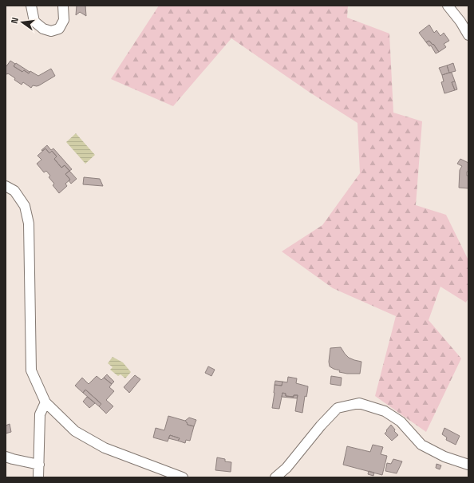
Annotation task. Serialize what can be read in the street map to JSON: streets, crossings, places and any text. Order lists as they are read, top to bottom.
{
  "north": "left"
}
